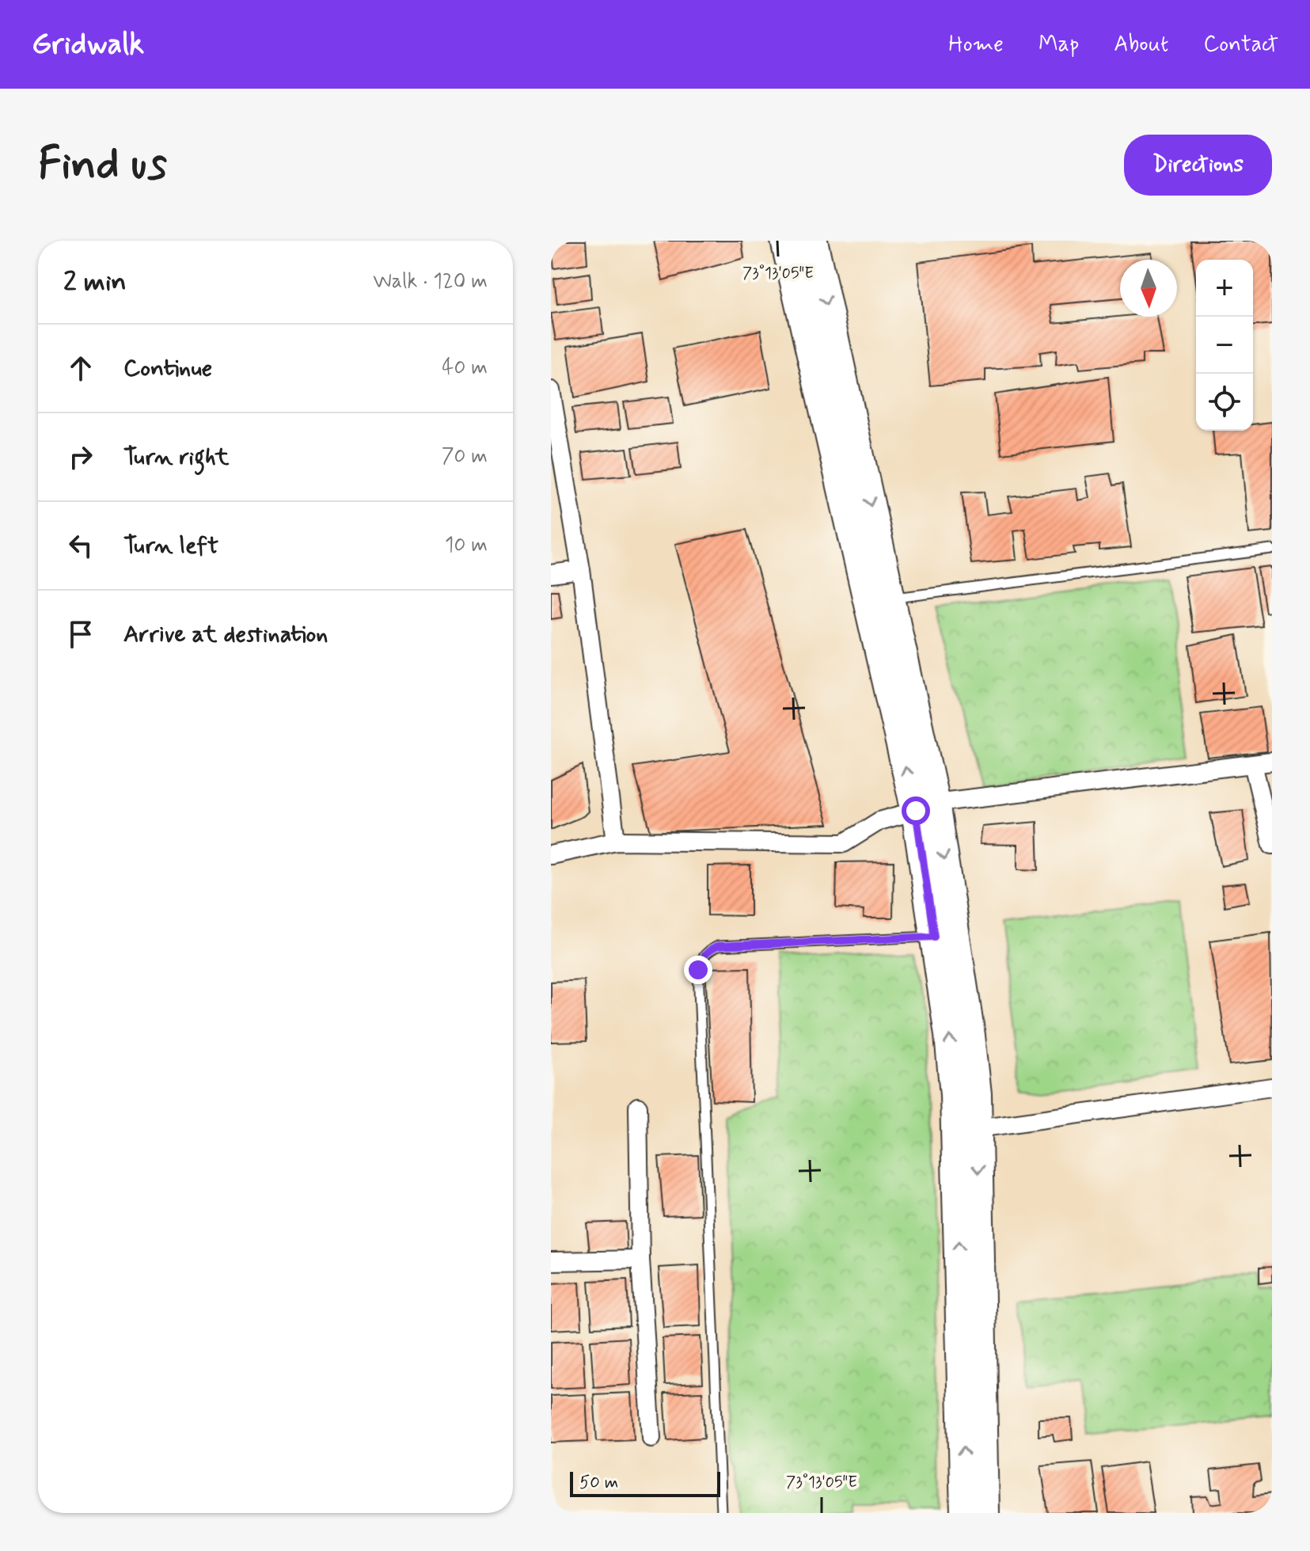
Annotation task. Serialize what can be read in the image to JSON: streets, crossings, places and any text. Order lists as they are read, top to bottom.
{
  "scale_bar": "50 m",
  "north": "bottom",
  "page": {
    "header": "Gridwalk",
    "nav": [
      "Home",
      "Map",
      "About",
      "Contact"
    ],
    "buttons": "Directions",
    "title": "Find us",
    "heading": ["2 min", "Walk · 120 m"],
    "map_buttons": ["+", "−"],
    "list": [
      ["Continue", "40 m"],
      ["Turn right", "70 m"],
      ["Turn left", "10 m"],
      "Arrive at destination"
    ],
    "scale": "50 m"
  },
  "coordinates": ["73°13'05\"E"]
}
